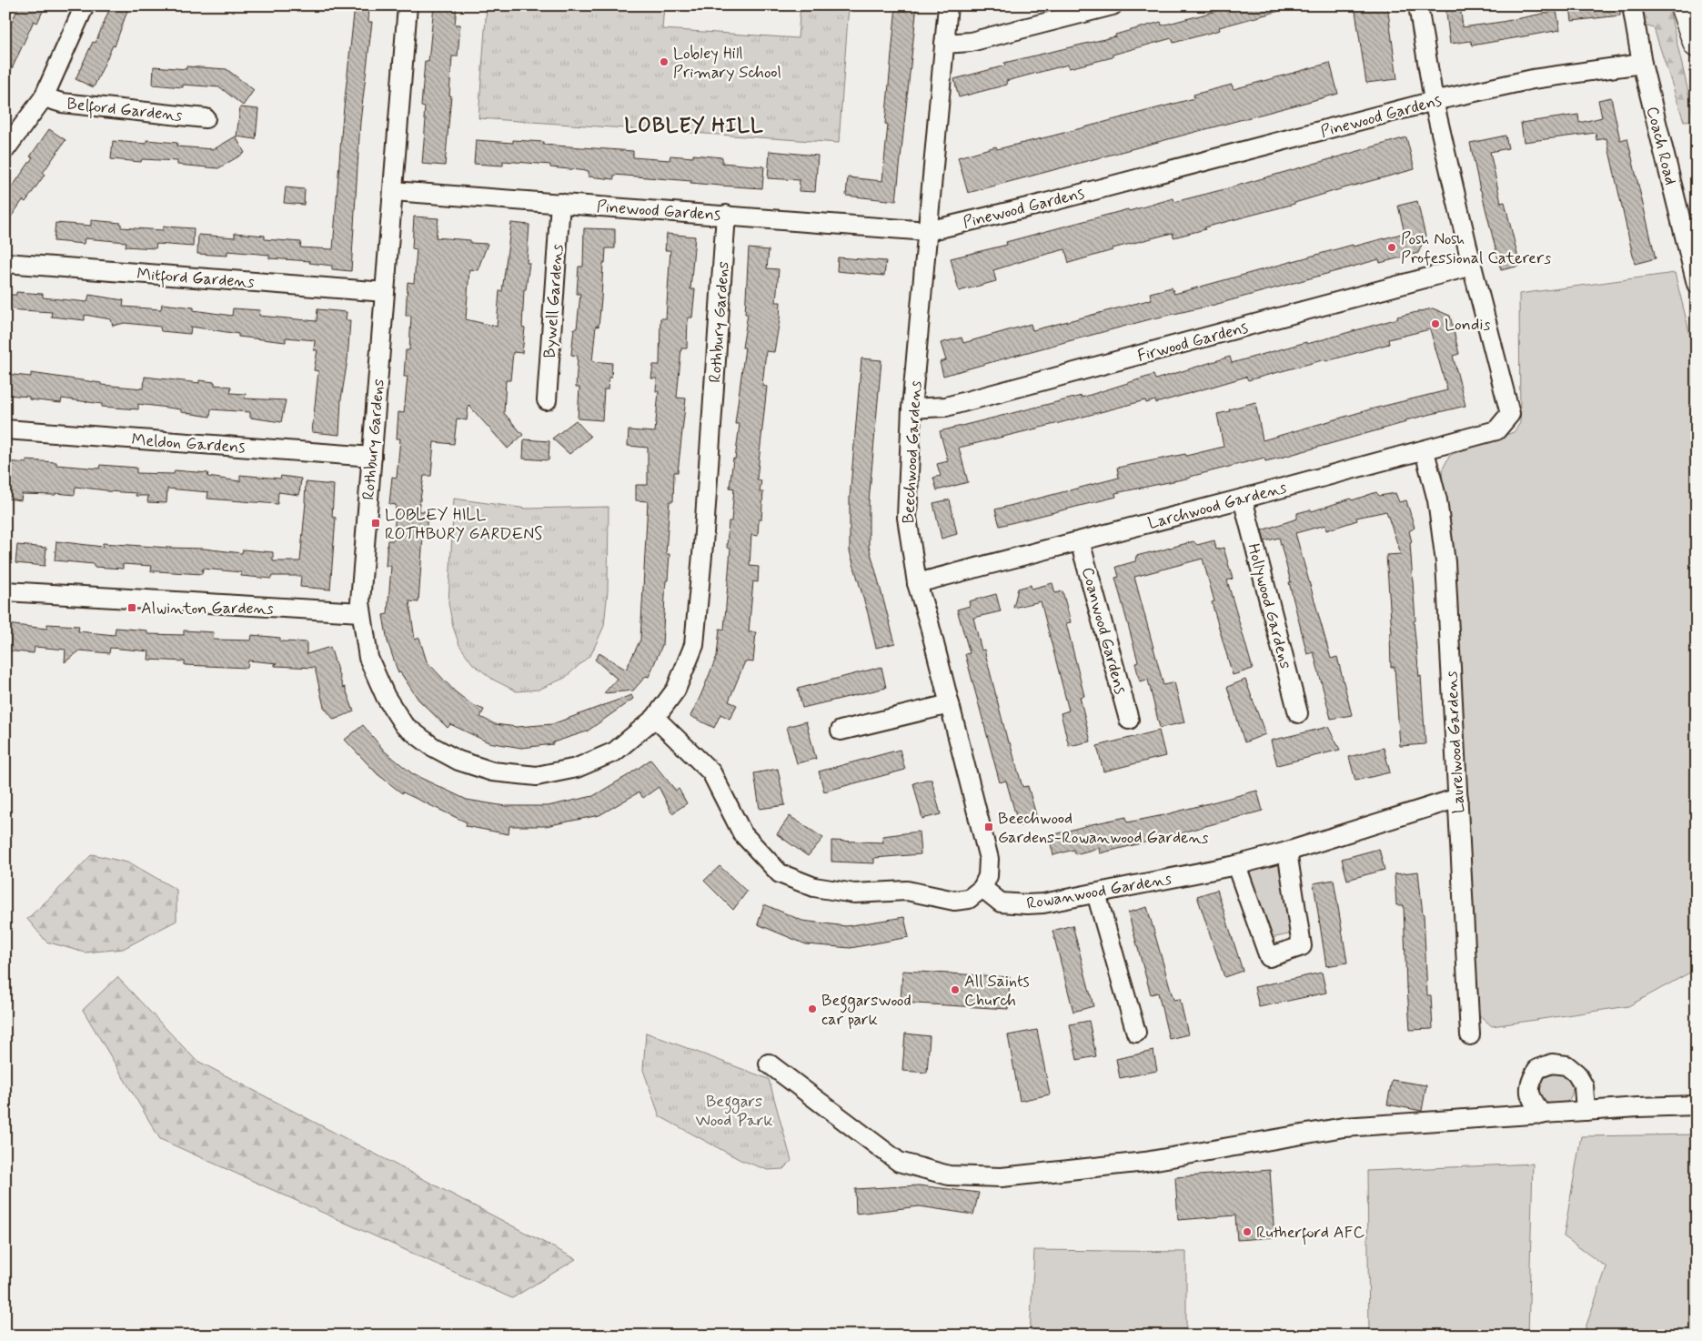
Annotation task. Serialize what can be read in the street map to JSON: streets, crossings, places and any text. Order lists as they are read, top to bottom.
{
  "streets": {
    "street": [
      "Belford Gardens",
      "Pinewood Gardens",
      "Coach Road",
      "Mitford Gardens",
      "Bywell Gardens",
      "Rothbury Gardens",
      "Firwood Gardens",
      "Meldon Gardens",
      "Beechwood Gardens",
      "Larchwood Gardens",
      "Hollywood Gardens",
      "Coanwood Gardens",
      "Laurelwood Gardens",
      "Rowanwood Gardens"
    ]
  },
  "crossings": [
    ["Pinewood Gardens", "Coach Road"],
    ["Pinewood Gardens", "Bywell Gardens"],
    ["Pinewood Gardens", "Rothbury Gardens"],
    ["Pinewood Gardens", "Beechwood Gardens"],
    ["Mitford Gardens", "Rothbury Gardens"],
    ["Rothbury Gardens", "Meldon Gardens"],
    ["Firwood Gardens", "Beechwood Gardens"],
    ["Firwood Gardens", "Larchwood Gardens"],
    ["Beechwood Gardens", "Larchwood Gardens"],
    ["Beechwood Gardens", "Rowanwood Gardens"],
    ["Larchwood Gardens", "Hollywood Gardens"],
    ["Larchwood Gardens", "Coanwood Gardens"],
    ["Larchwood Gardens", "Laurelwood Gardens"],
    ["Laurelwood Gardens", "Rowanwood Gardens"]
  ],
  "districts": ["LOBLEY HILL"],
  "parks": ["Beggars Wood Park"],
  "places": {
    "other": [
      "Lobley Hill Primary School",
      "Posh Nosh Professional Caterers",
      "Londis",
      "All Saints Church",
      "Beggarswood car park",
      "Rutherford AFC"
    ],
    "transit": ["LOBLEY HILL ROTHBURY GARDENS", "Alwinton Gardens", "Beechwood Gardens-Rowanwood Gardens"]
  }
}
